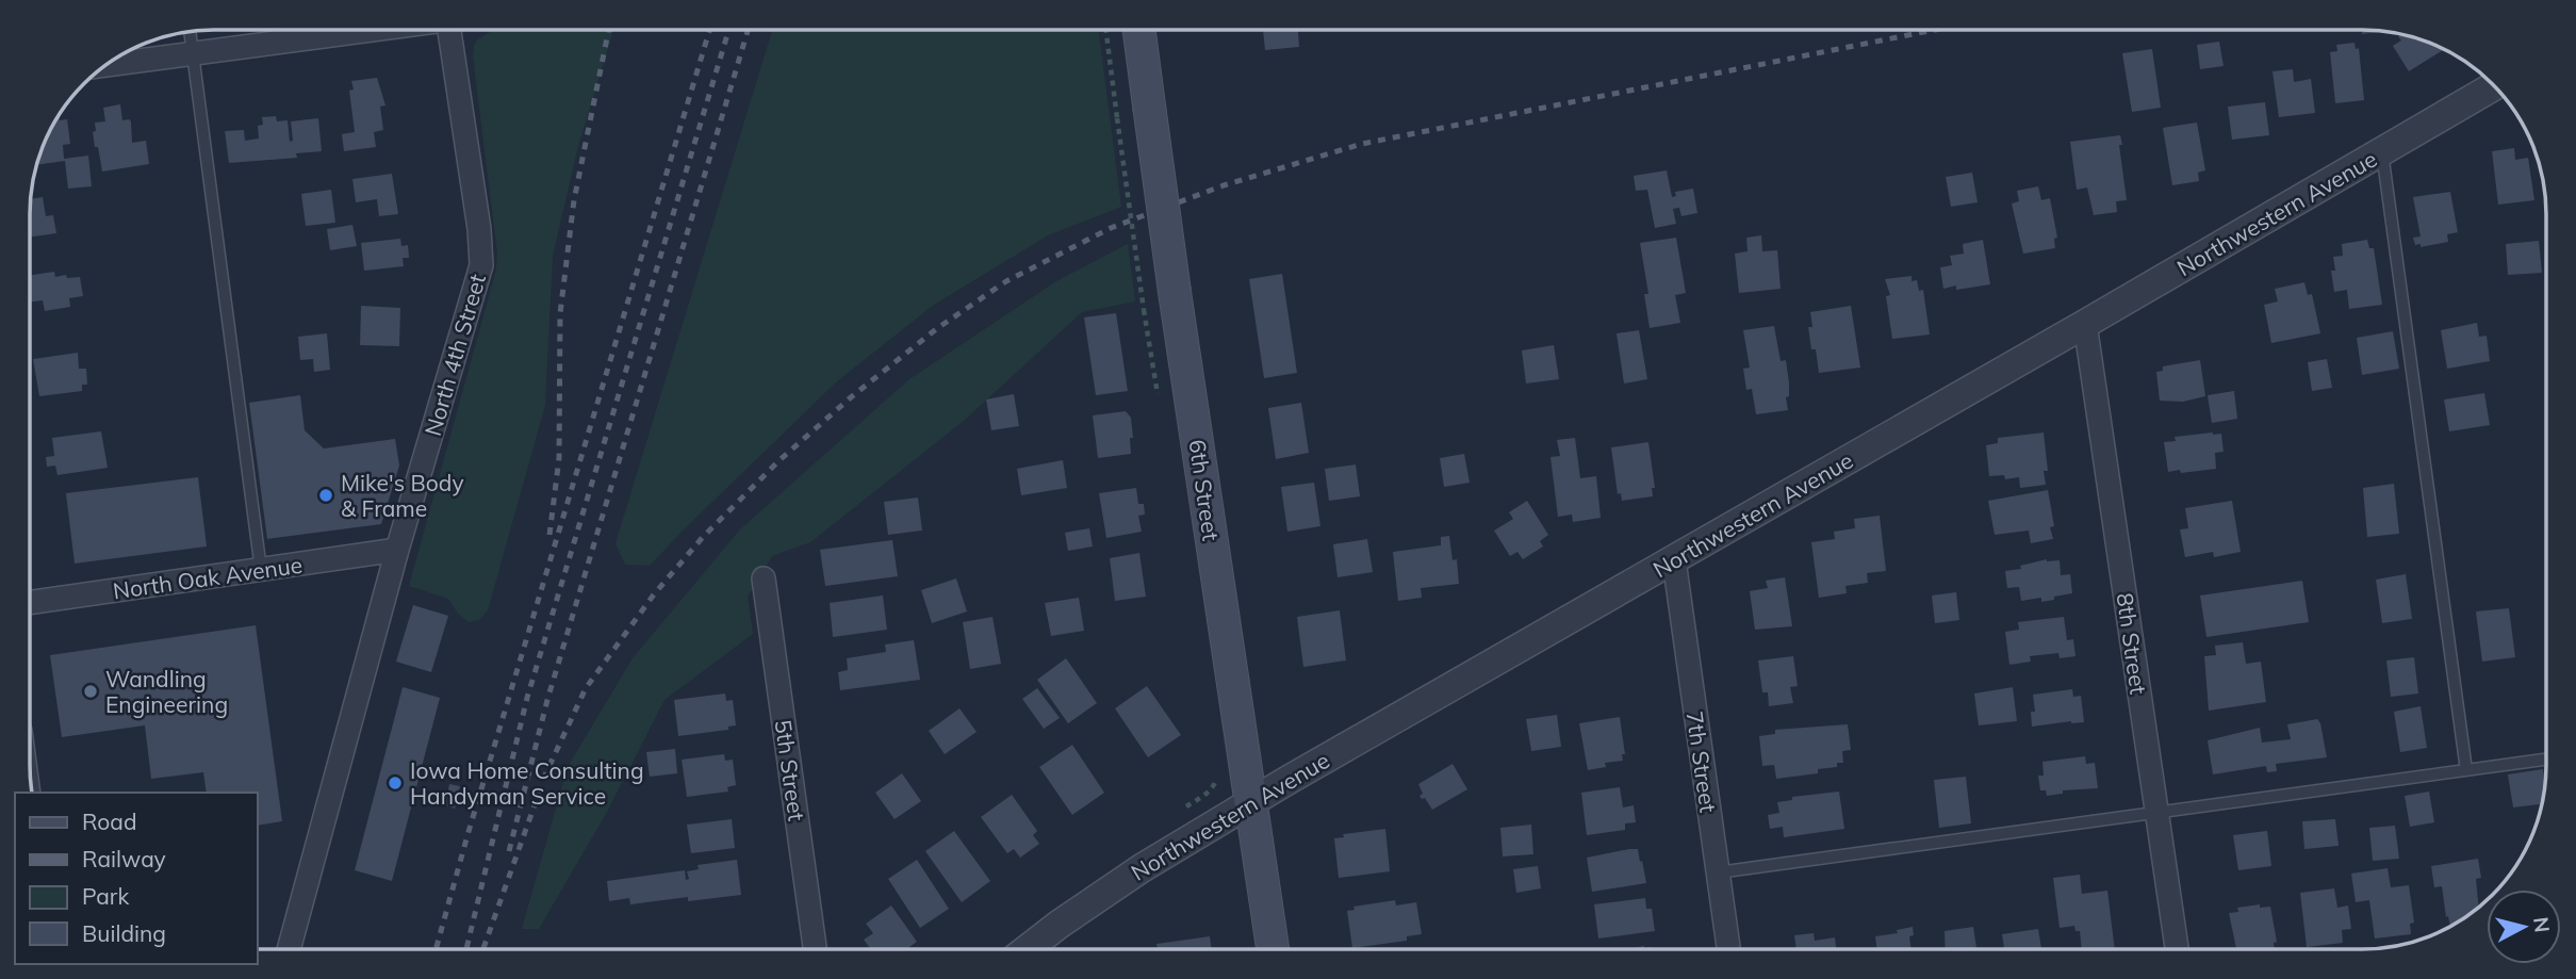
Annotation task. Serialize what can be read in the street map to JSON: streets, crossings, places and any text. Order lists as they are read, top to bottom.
{
  "streets": {
    "main road": ["6th Street"],
    "street": [
      "Northwestern Avenue",
      "North 4th Street",
      "North Oak Avenue",
      "8th Street",
      "7th Street",
      "5th Street"
    ]
  },
  "crossings": [
    ["Northwestern Avenue", "6th Street"],
    ["Northwestern Avenue", "8th Street"],
    ["Northwestern Avenue", "7th Street"],
    ["North 4th Street", "North Oak Avenue"]
  ],
  "places": ["Mike's Body & Frame", "Wandling Engineering", "Iowa Home Consulting Handyman Service"],
  "legend": [
    "Road",
    "Railway",
    "Park",
    "Building"
  ],
  "north": "right"
}
